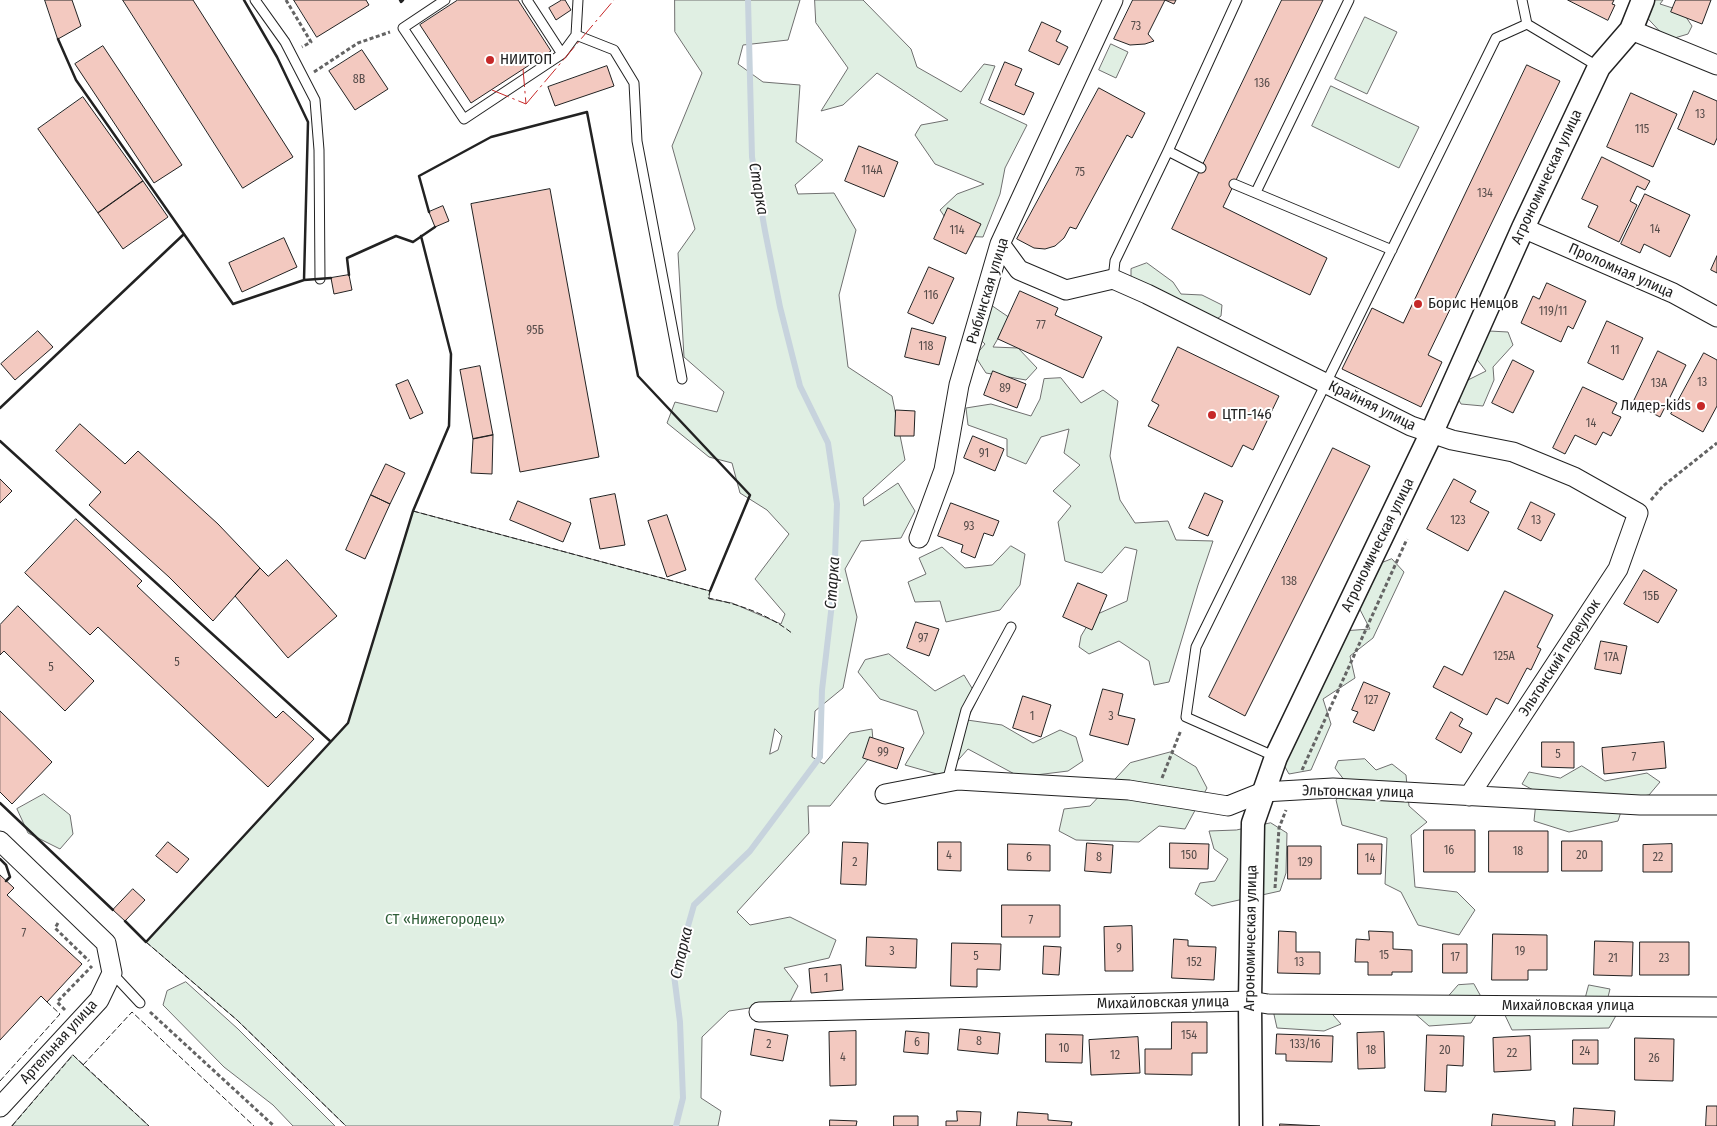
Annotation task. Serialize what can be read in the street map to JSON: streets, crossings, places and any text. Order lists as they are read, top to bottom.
{
  "streets": {
    "street": [
      "Агрономическая улица",
      "Проломная улица",
      "Рыбинская улица",
      "Крайняя улица",
      "Эльтонский переулок",
      "Эльтонская улица",
      "Михайловская улица",
      "Артельная улица"
    ]
  },
  "crossings": [
    ["Агрономическая улица", "Проломная улица"],
    ["Агрономическая улица", "Крайняя улица"],
    ["Агрономическая улица", "Эльтонская улица"],
    ["Агрономическая улица", "Михайловская улица"],
    ["Крайняя улица", "Эльтонский переулок"],
    ["Эльтонский переулок", "Эльтонская улица"]
  ],
  "water": ["Старка"],
  "parks": ["СТ «Нижегородец»"],
  "places": [
    "НИИТОП",
    "Борис Немцов",
    "Лидер-kids",
    "ЦТП-146"
  ],
  "house_numbers": [
    "73",
    "8В",
    "136",
    "13",
    "115",
    "114А",
    "75",
    "134",
    "14",
    "114",
    "116",
    "119/11",
    "77",
    "95Б",
    "118",
    "11",
    "13",
    "13А",
    "89",
    "14",
    "91",
    "123",
    "13",
    "93",
    "138",
    "15Б",
    "97",
    "125А",
    "17А",
    "5",
    "5",
    "127",
    "1",
    "3",
    "99",
    "5",
    "7",
    "16",
    "18",
    "4",
    "150",
    "20",
    "6",
    "8",
    "22",
    "14",
    "2",
    "129",
    "7",
    "7",
    "9",
    "3",
    "19",
    "15",
    "5",
    "17",
    "21",
    "23",
    "152",
    "13",
    "1",
    "154",
    "8",
    "6",
    "2",
    "133/16",
    "10",
    "18",
    "20",
    "24",
    "22",
    "12",
    "4",
    "26"
  ]
}
